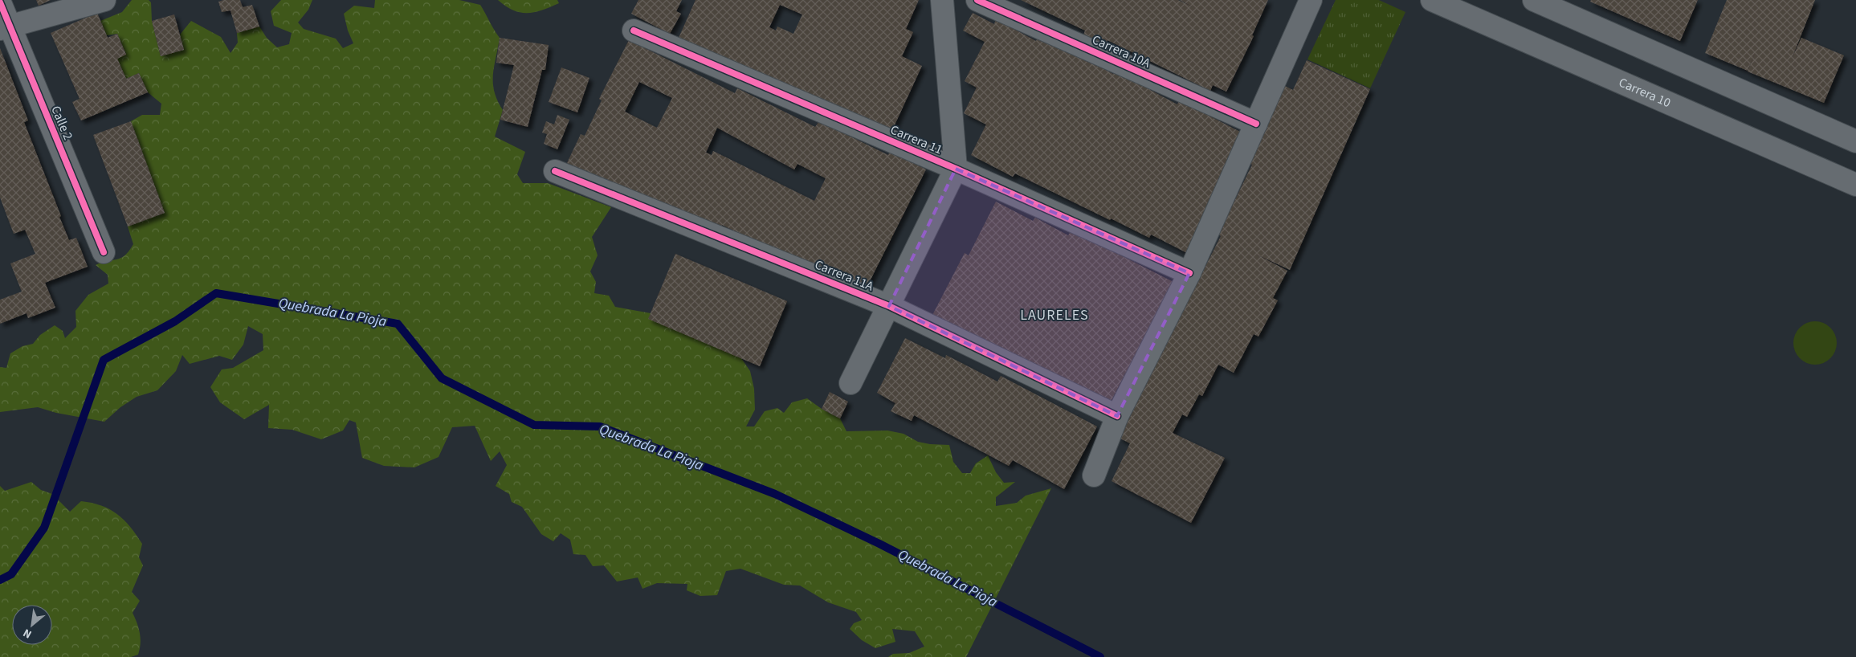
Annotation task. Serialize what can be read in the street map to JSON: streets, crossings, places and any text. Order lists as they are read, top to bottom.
{
  "streets": {
    "street": [
      "Carrera 10A",
      "Carrera 10",
      "Calle 2",
      "Carrera 11",
      "Carrera 11A"
    ]
  },
  "districts": ["LAURELES"],
  "water": ["Quebrada La Pioja"],
  "north": "bottom left"
}
